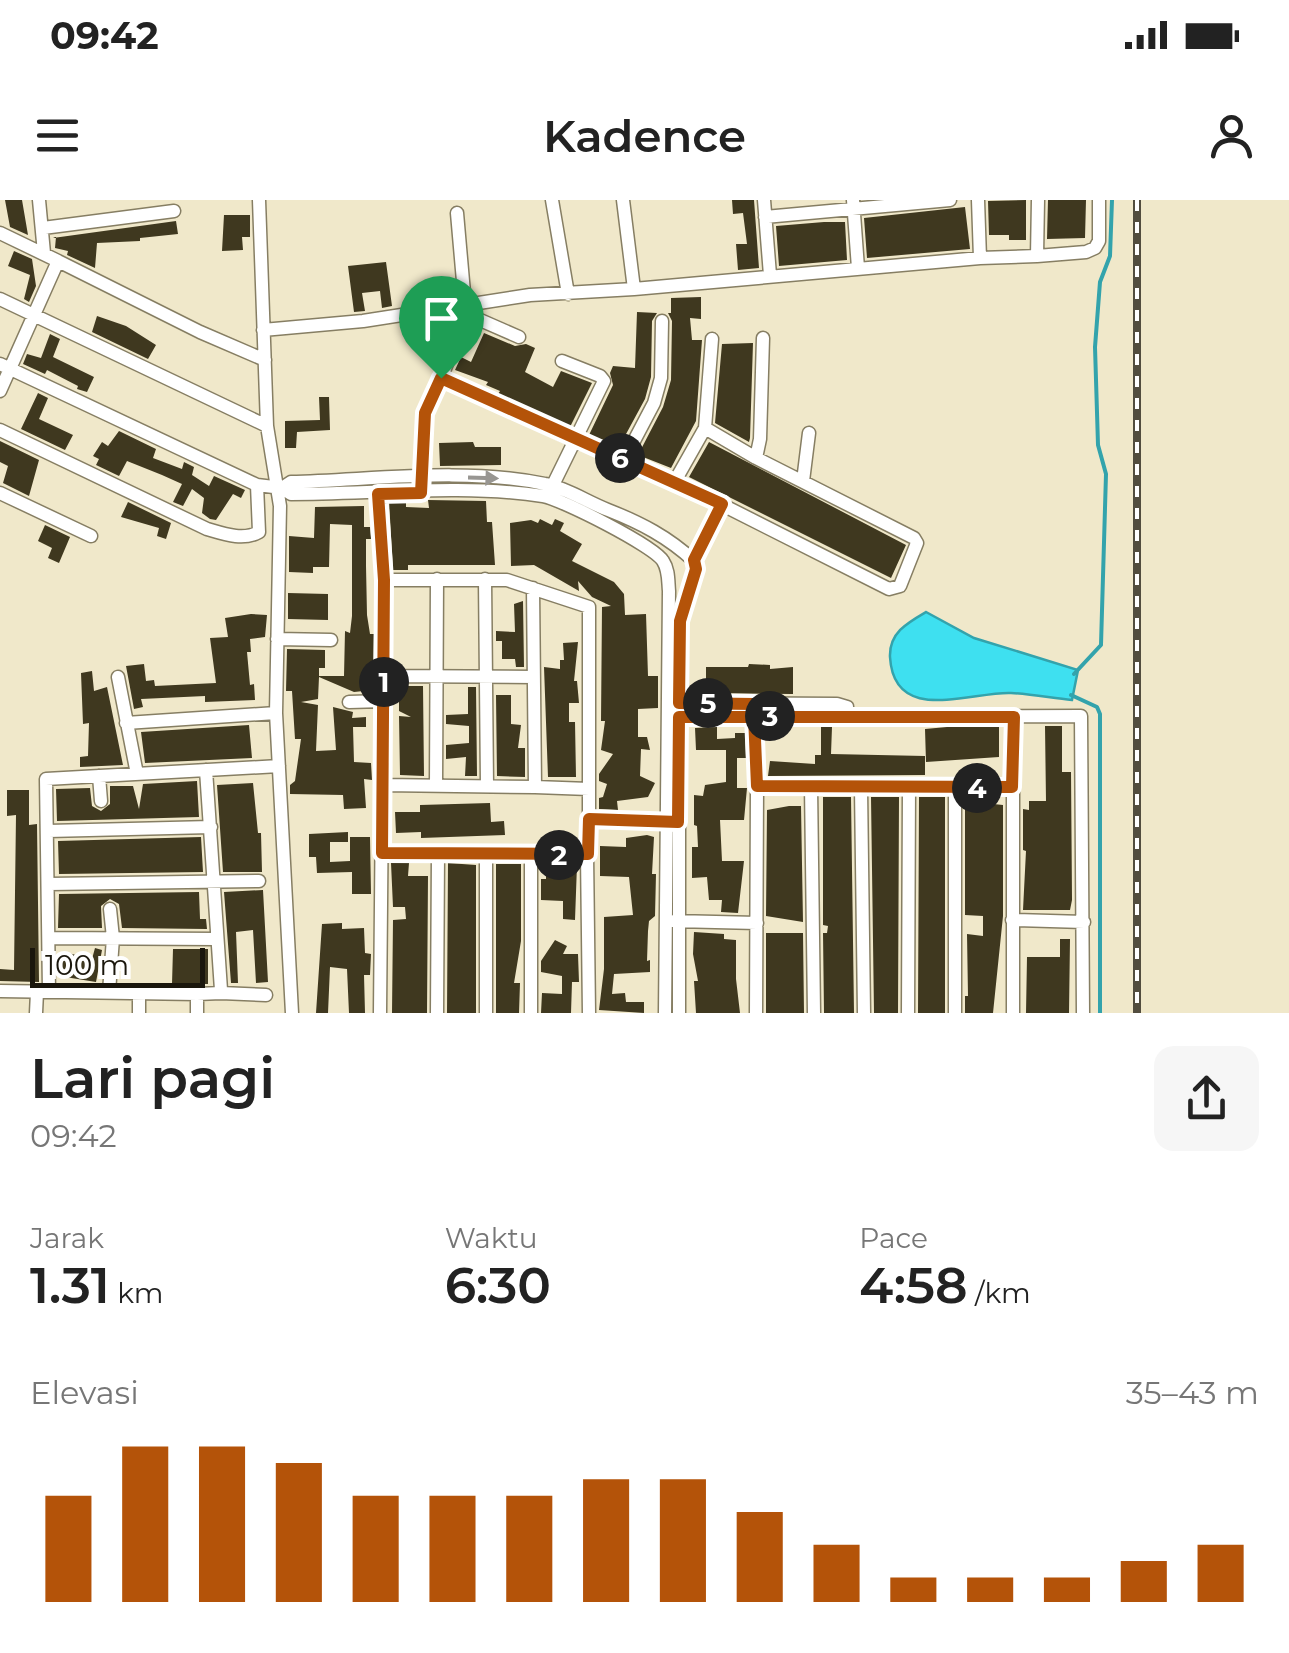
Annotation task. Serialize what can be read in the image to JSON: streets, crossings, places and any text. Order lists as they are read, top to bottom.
{
  "scale_bar": "100 m",
  "page": {
    "status": "09:42",
    "header": "Kadence",
    "pins": [
      "6",
      "1",
      "5",
      "3",
      "4",
      "2"
    ],
    "scale": "100 m",
    "heading": ["Lari pagi", "09:42"],
    "stats": [
      ["Jarak", "1.31 km"],
      ["Waktu", "6:30"],
      ["Pace", "4:58 /km"]
    ],
    "chart": ["Elevasi", "35–43 m"]
  }
}
